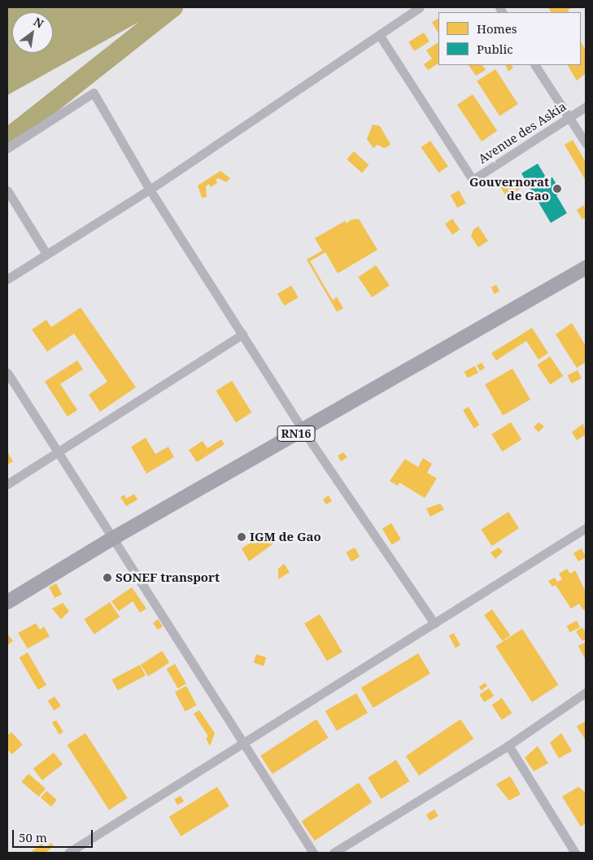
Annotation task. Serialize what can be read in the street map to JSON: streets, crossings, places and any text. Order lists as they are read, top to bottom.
{
  "streets": {
    "main road": ["RN16"],
    "street": ["Avenue des Askia"]
  },
  "places": ["Gouvernorat de Gao", "IGM de Gao", "SONEF transport"],
  "legend": ["Homes", "Public"],
  "scale_bar": "50 m",
  "north": "top right"
}
